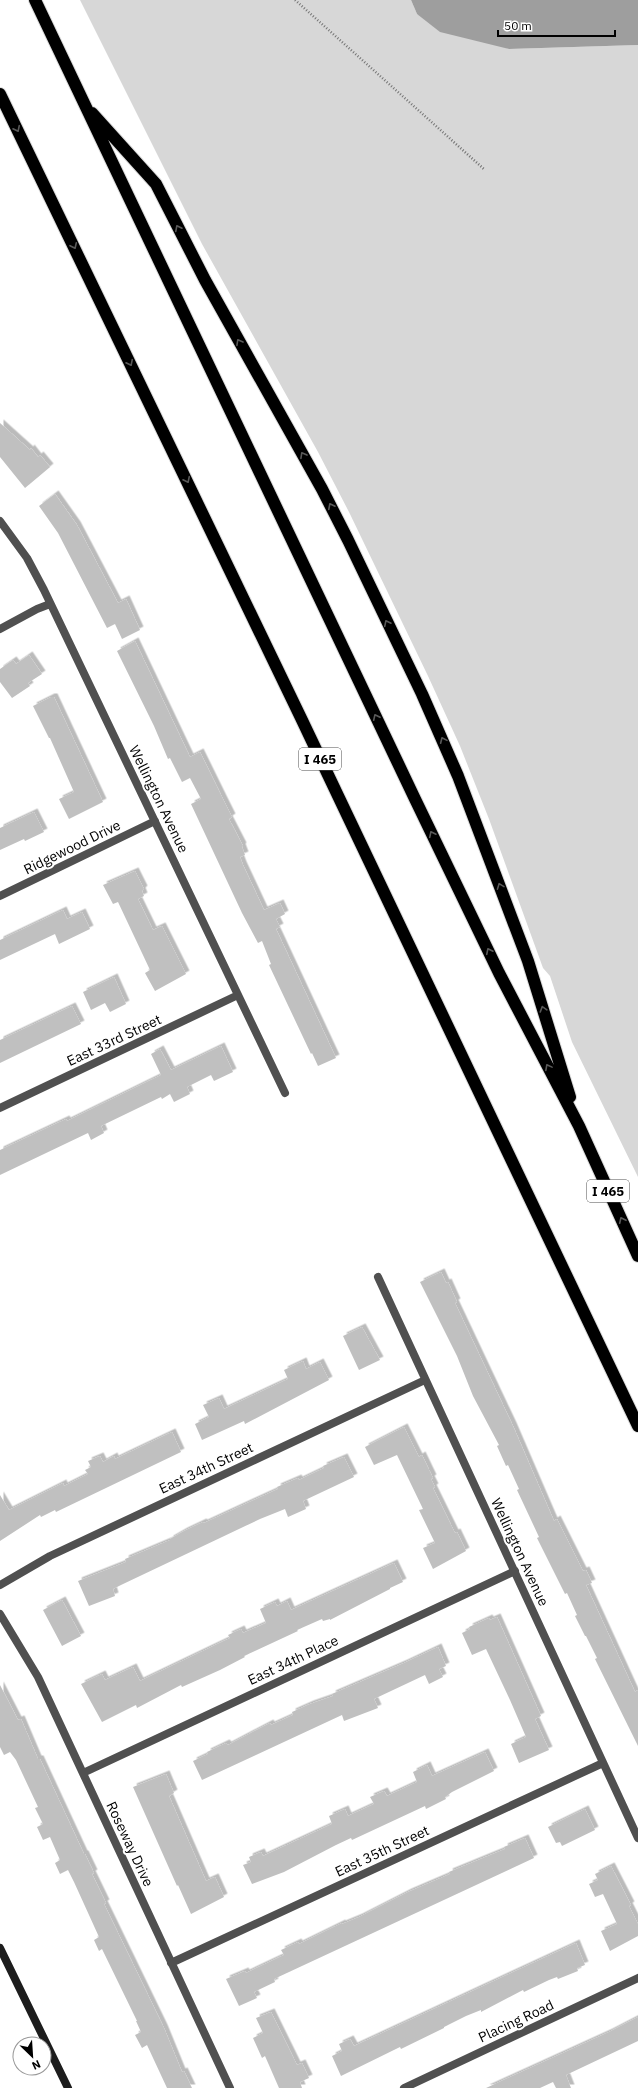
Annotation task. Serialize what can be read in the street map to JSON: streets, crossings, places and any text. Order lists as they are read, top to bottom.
{
  "streets": {
    "highway": ["I 465"],
    "street": [
      "Wellington Avenue",
      "Ridgewood Drive",
      "East 33rd Street",
      "East 34th Street",
      "East 34th Place",
      "Roseway Drive",
      "East 35th Street",
      "Placing Road"
    ]
  },
  "crossings": [
    ["Wellington Avenue", "Ridgewood Drive"],
    ["Wellington Avenue", "East 33rd Street"],
    ["Wellington Avenue", "East 34th Street"],
    ["Wellington Avenue", "East 34th Place"],
    ["Wellington Avenue", "East 35th Street"],
    ["East 34th Place", "Roseway Drive"],
    ["Roseway Drive", "East 35th Street"]
  ],
  "scale_bar": "50 m",
  "north": "bottom right"
}
